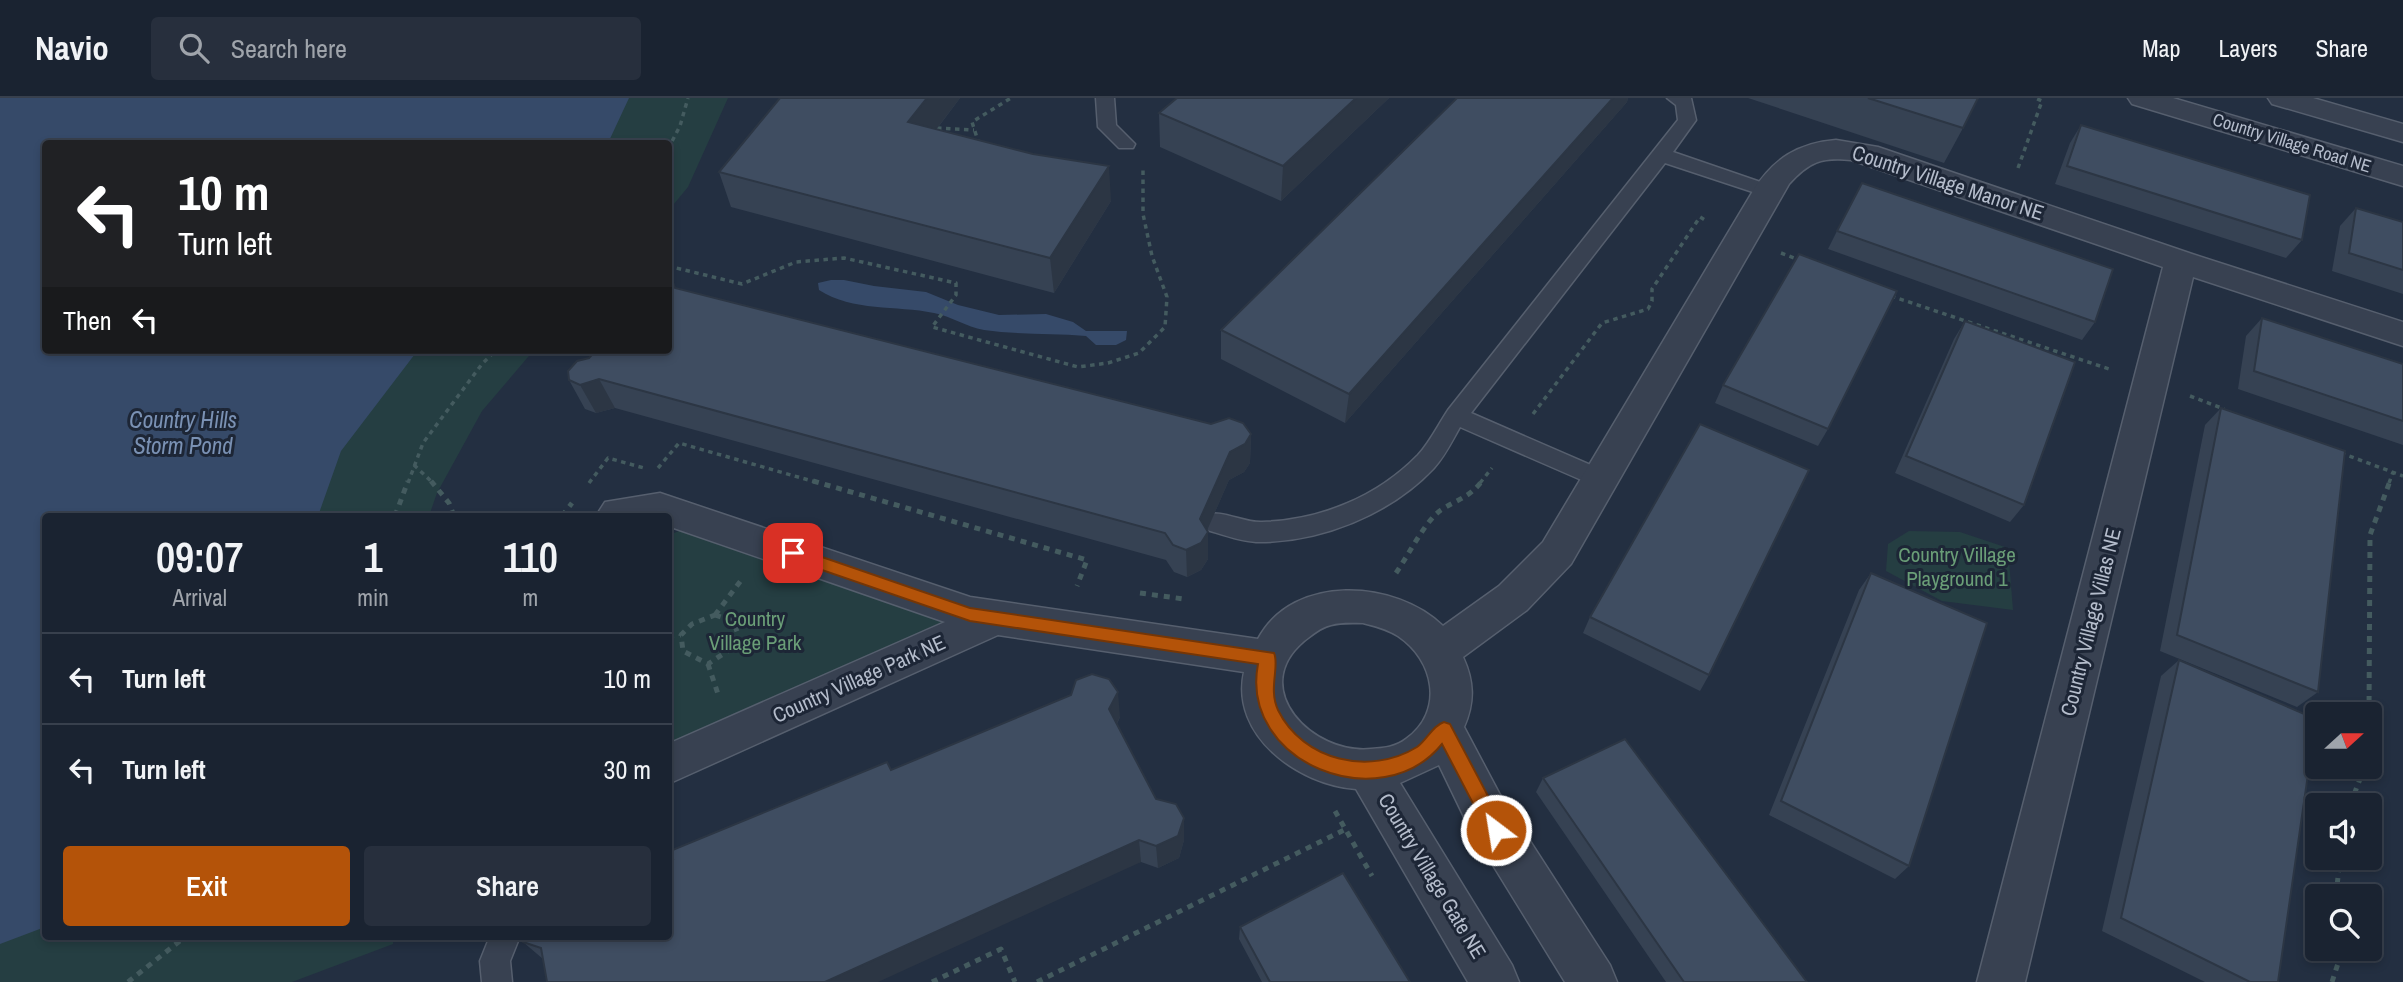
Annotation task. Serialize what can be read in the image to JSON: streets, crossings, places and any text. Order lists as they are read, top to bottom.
{
  "streets": {
    "street": [
      "Country Village Road NE",
      "Country Village Manor NE",
      "Country Village Villas NE",
      "Country Village Park NE",
      "Country Village Gate NE"
    ]
  },
  "crossings": [
    ["Country Village Manor NE", "Country Village Villas NE"],
    ["Country Village Manor NE", "Country Village Gate NE"]
  ],
  "water": ["Country Hills Storm Pond"],
  "parks": ["Country Village Playground 1", "Country Village Park"],
  "north": "right",
  "page": {
    "header": "Navio",
    "search": "Search here",
    "nav": ["Map", "Layers", "Share"],
    "turn": ["10 m", "Turn left"],
    "then": "Then",
    "eta": [
      "09:07",
      "Arrival",
      "1",
      "min",
      "110",
      "m"
    ],
    "list": [
      {
        "name": "Turn left",
        "value": "10 m"
      },
      {
        "name": "Turn left",
        "value": "30 m"
      }
    ],
    "buttons": ["Exit", "Share"]
  }
}
